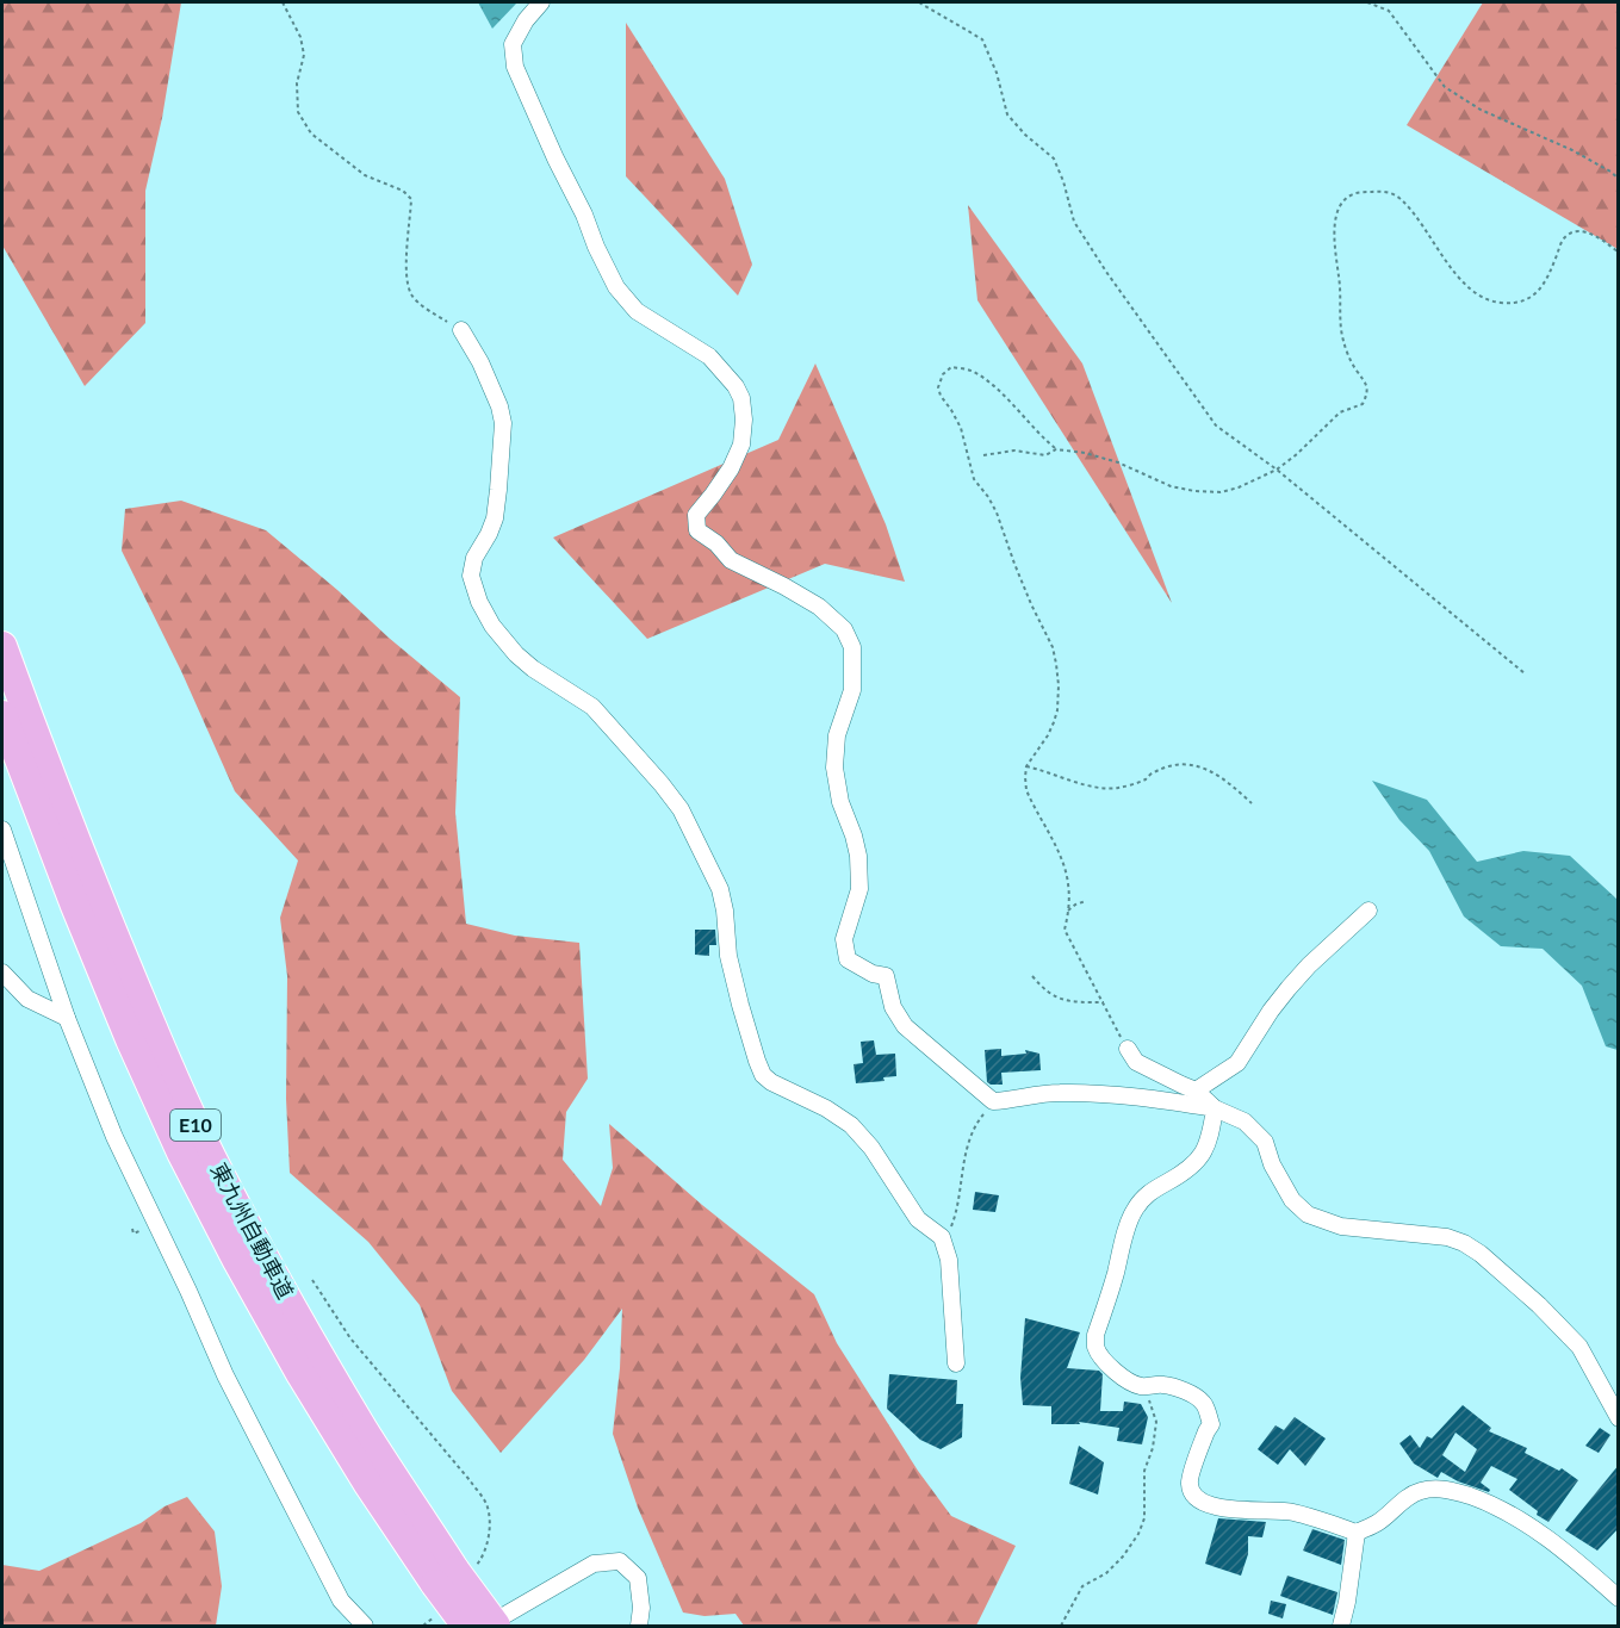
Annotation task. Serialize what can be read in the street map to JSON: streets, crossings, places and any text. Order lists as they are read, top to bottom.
{
  "streets": {
    "highway": ["E10", "東九州自動車道"]
  }
}
